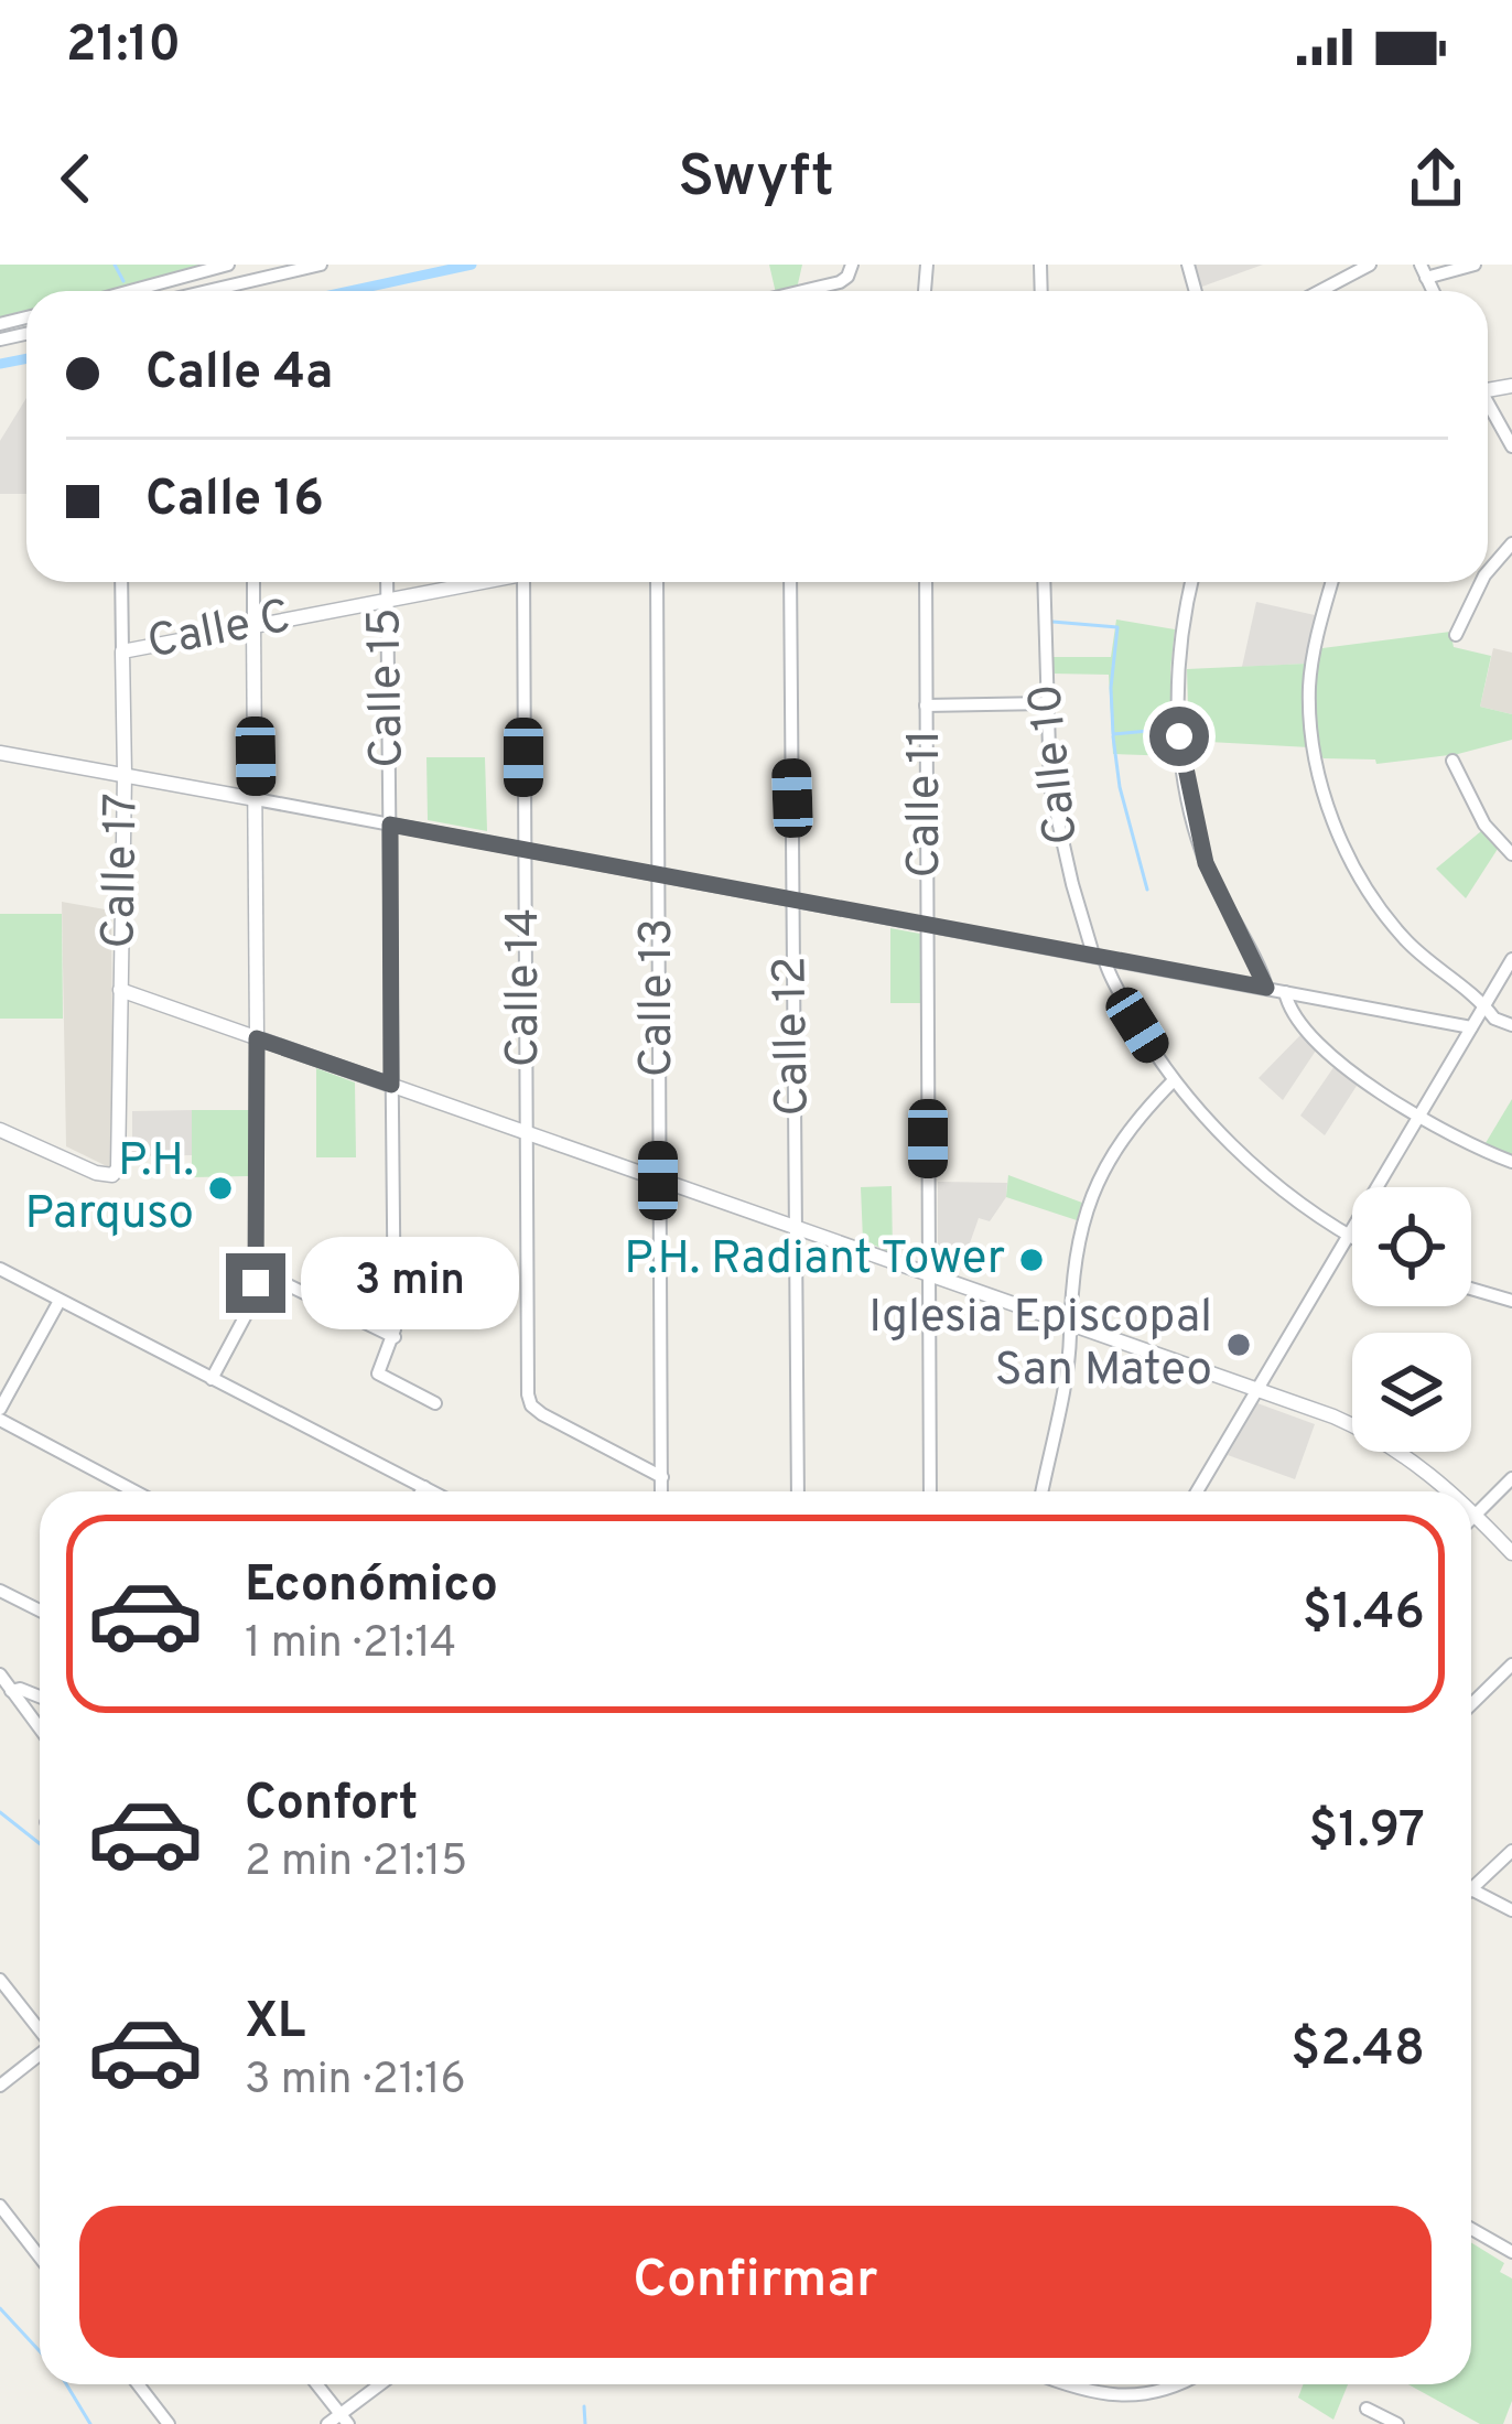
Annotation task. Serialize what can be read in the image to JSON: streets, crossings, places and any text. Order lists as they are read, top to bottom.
{
  "streets": {
    "street": [
      "Calle C",
      "Calle 15",
      "Calle 10",
      "Calle 11",
      "Calle 17",
      "Calle 14",
      "Calle 13",
      "Calle 12"
    ]
  },
  "crossings": [
    ["Calle C", "Calle 15"],
    ["Calle C", "Calle 17"],
    ["Calle 14", "Calle 13"]
  ],
  "places": ["P.H. Parquso", "P.H. Radiant Tower", "Iglesia Episcopal San Mateo"],
  "page": {
    "status": "21:10",
    "header": "Swyft",
    "banner": ["Calle 4a", "Calle 16"],
    "bubble": "3 min",
    "list": [
      {
        "name": "Económico",
        "note": "1 min · 21:14",
        "value": "$1.46"
      },
      {
        "name": "Confort",
        "note": "2 min · 21:15",
        "value": "$1.97"
      },
      {
        "name": "XL",
        "note": "3 min · 21:16",
        "value": "$2.48"
      }
    ],
    "buttons": "Confirmar"
  }
}
